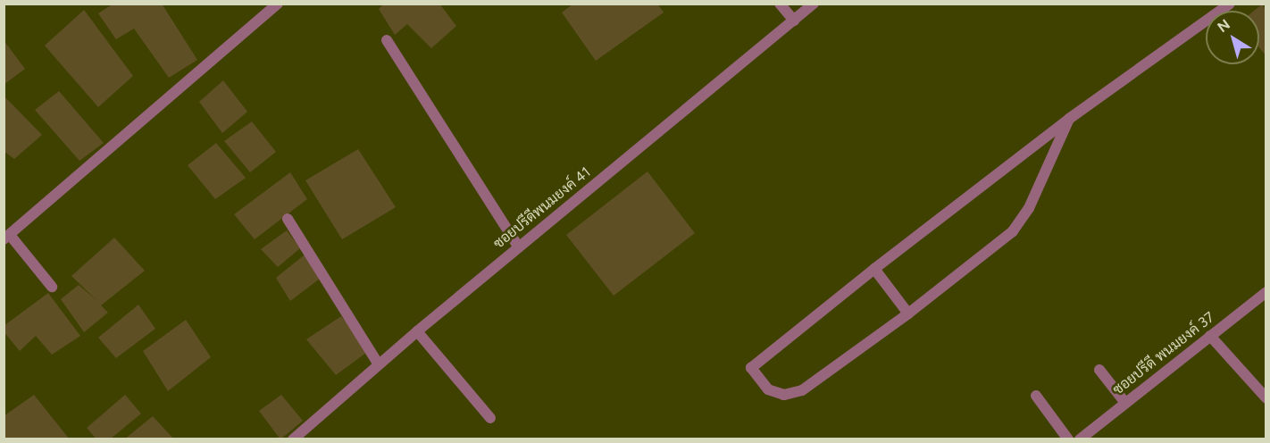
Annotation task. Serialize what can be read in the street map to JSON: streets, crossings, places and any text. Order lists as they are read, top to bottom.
{
  "streets": {
    "street": ["ซอยปรีดีพนมยงค์ 41", "ซอยปรีดี พนมยงค์ 37"]
  },
  "north": "top left"
}
